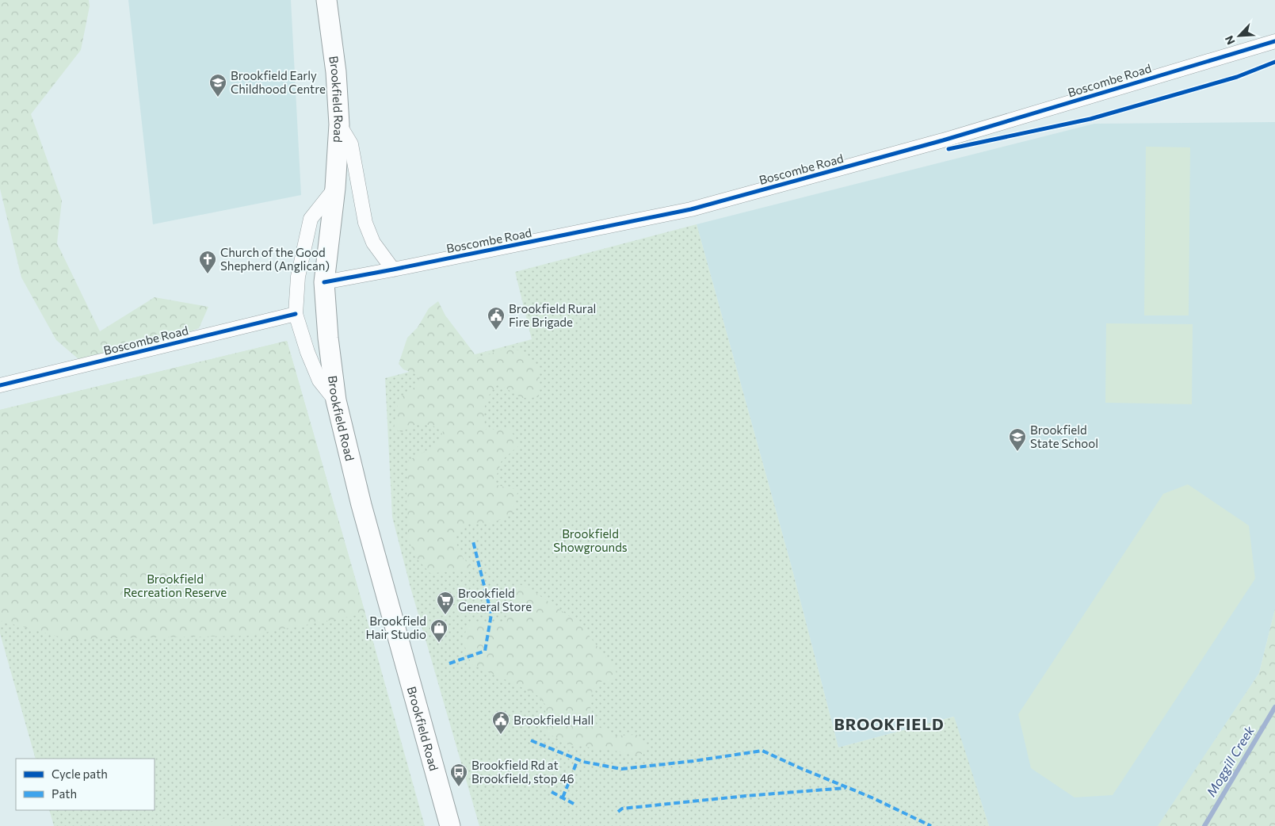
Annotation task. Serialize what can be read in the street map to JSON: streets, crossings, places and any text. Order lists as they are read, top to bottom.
{
  "streets": {
    "main road": ["Brookfield Road"],
    "street": ["Boscombe Road"]
  },
  "crossings": [
    ["Boscombe Road", "Brookfield Road"]
  ],
  "districts": ["BROOKFIELD"],
  "water": ["Moggill Creek"],
  "parks": ["Brookfield Showgrounds", "Brookfield Recreation Reserve"],
  "places": {
    "school or university": ["Brookfield Early Childhood Centre", "Brookfield State School"],
    "church": ["Church of the Good Shepherd (Anglican)"],
    "public building": ["Brookfield Rural Fire Brigade", "Brookfield Hall"],
    "supermarket": ["Brookfield General Store"],
    "shop": ["Brookfield Hair Studio"],
    "bus stop": ["Brookfield Rd at Brookfield, stop 46"]
  },
  "legend": ["Cycle path", "Path"],
  "north": "bottom left"
}
